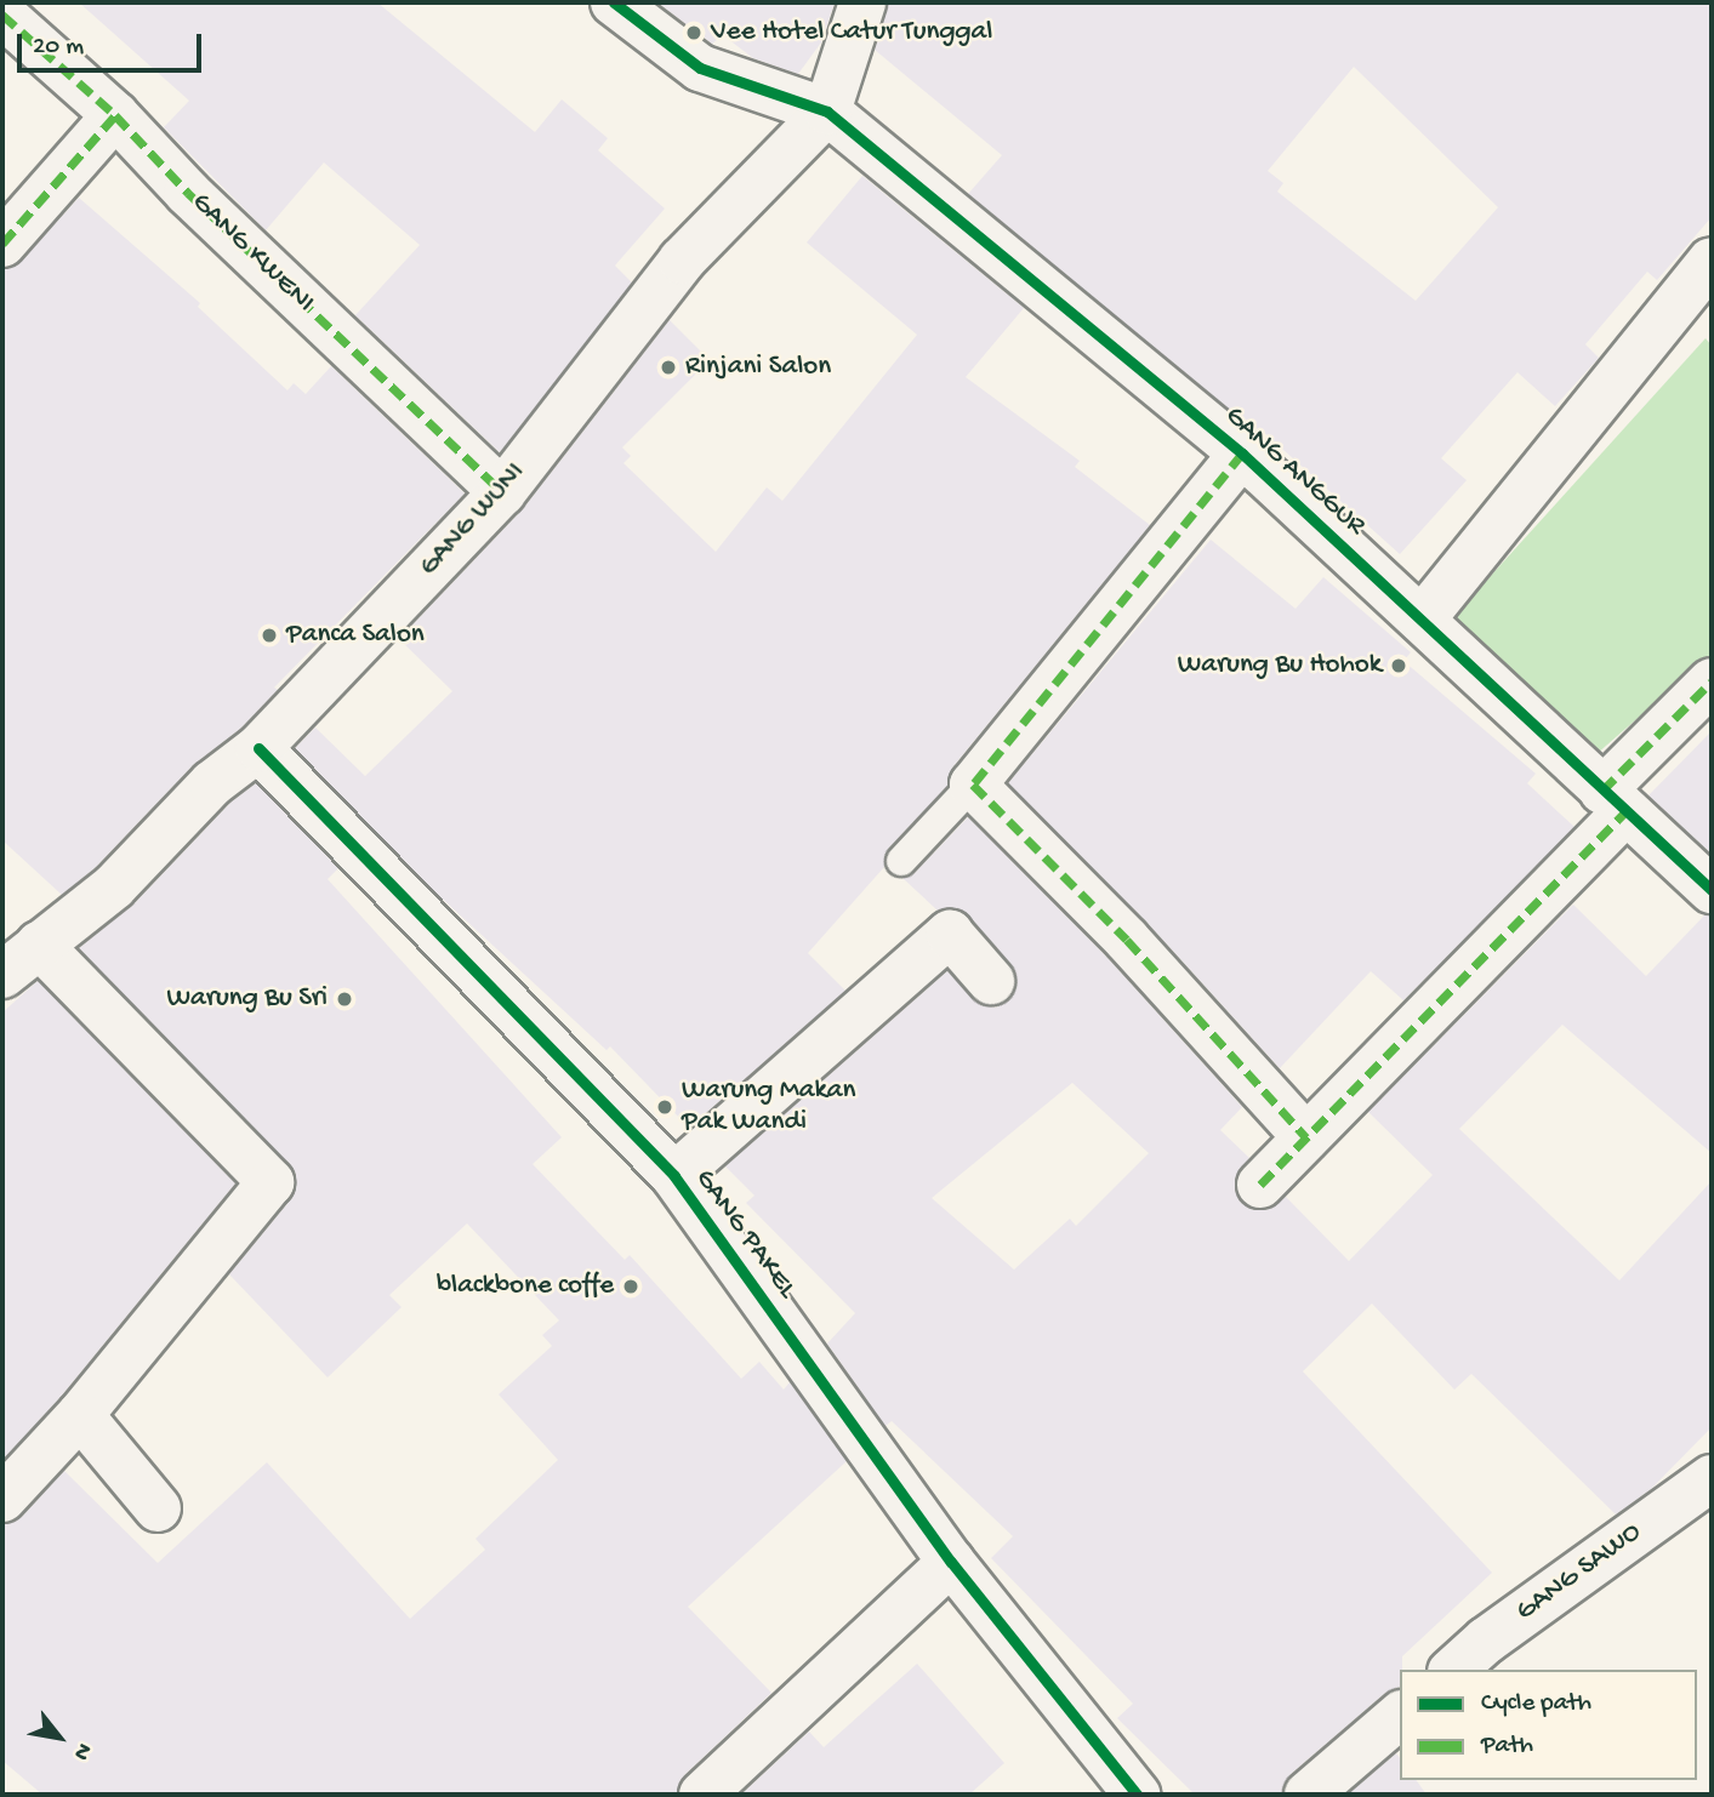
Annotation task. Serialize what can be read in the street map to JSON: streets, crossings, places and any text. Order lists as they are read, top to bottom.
{
  "streets": {
    "street": [
      "GANG KWENI",
      "GANG ANGGUR",
      "GANG WUNI",
      "GANG PAKEL",
      "GANG SAWO"
    ]
  },
  "crossings": [
    ["GANG KWENI", "GANG WUNI"],
    ["GANG ANGGUR", "GANG WUNI"],
    ["GANG WUNI", "GANG PAKEL"]
  ],
  "places": [
    "Vee Hotel Catur Tunggal",
    "Rinjani Salon",
    "Panca Salon",
    "Warung Bu Hohok",
    "Warung Bu Sri",
    "Warung Makan Pak Wandi",
    "blackbone coffe"
  ],
  "legend": ["Cycle path", "Path"],
  "scale_bar": "20 m",
  "north": "bottom right"
}
